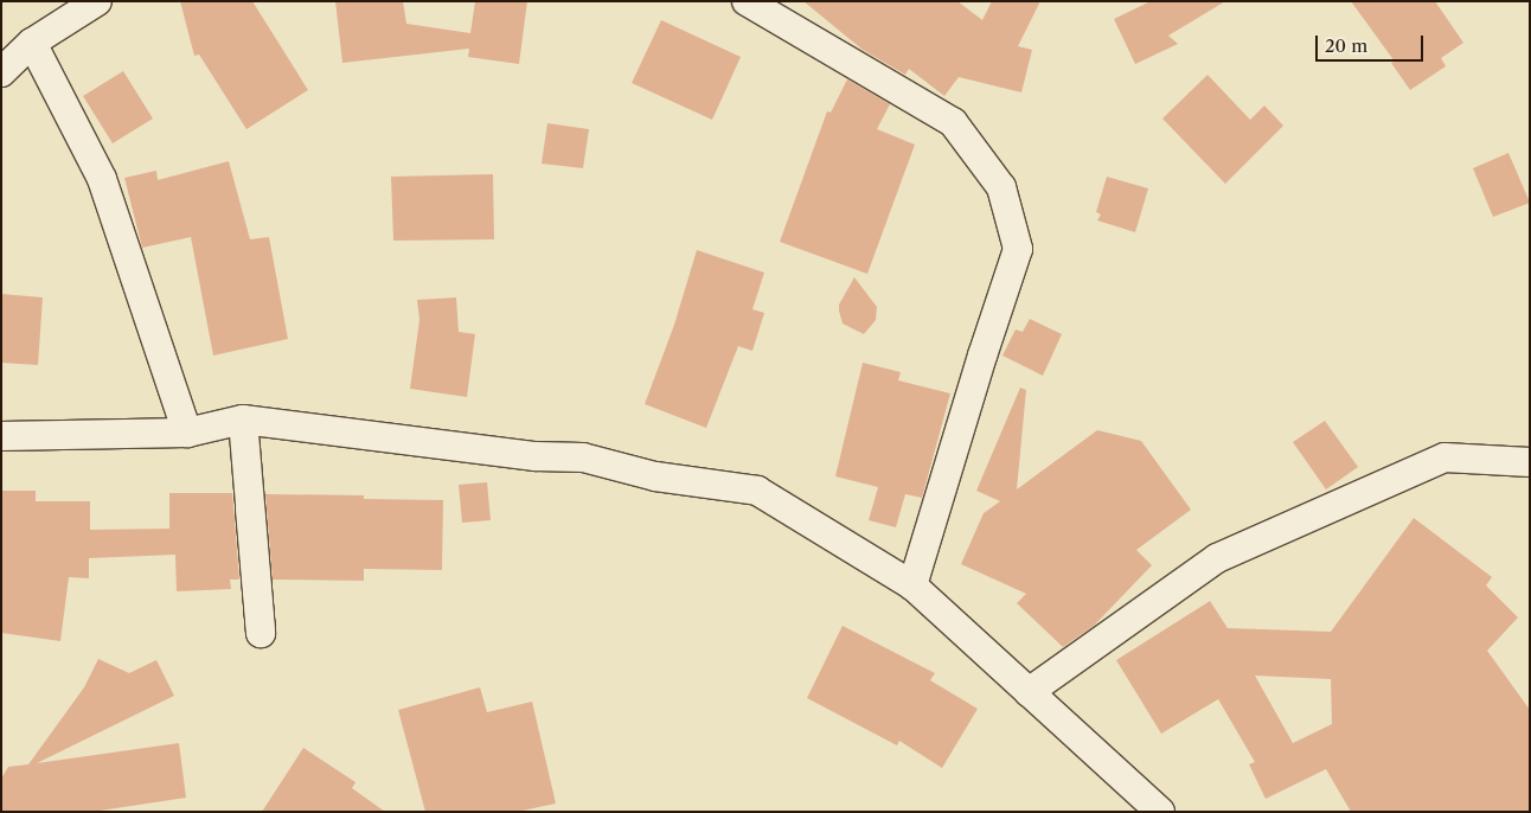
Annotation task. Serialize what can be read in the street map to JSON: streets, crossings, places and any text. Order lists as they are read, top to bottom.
{
  "scale_bar": "20 m"
}
